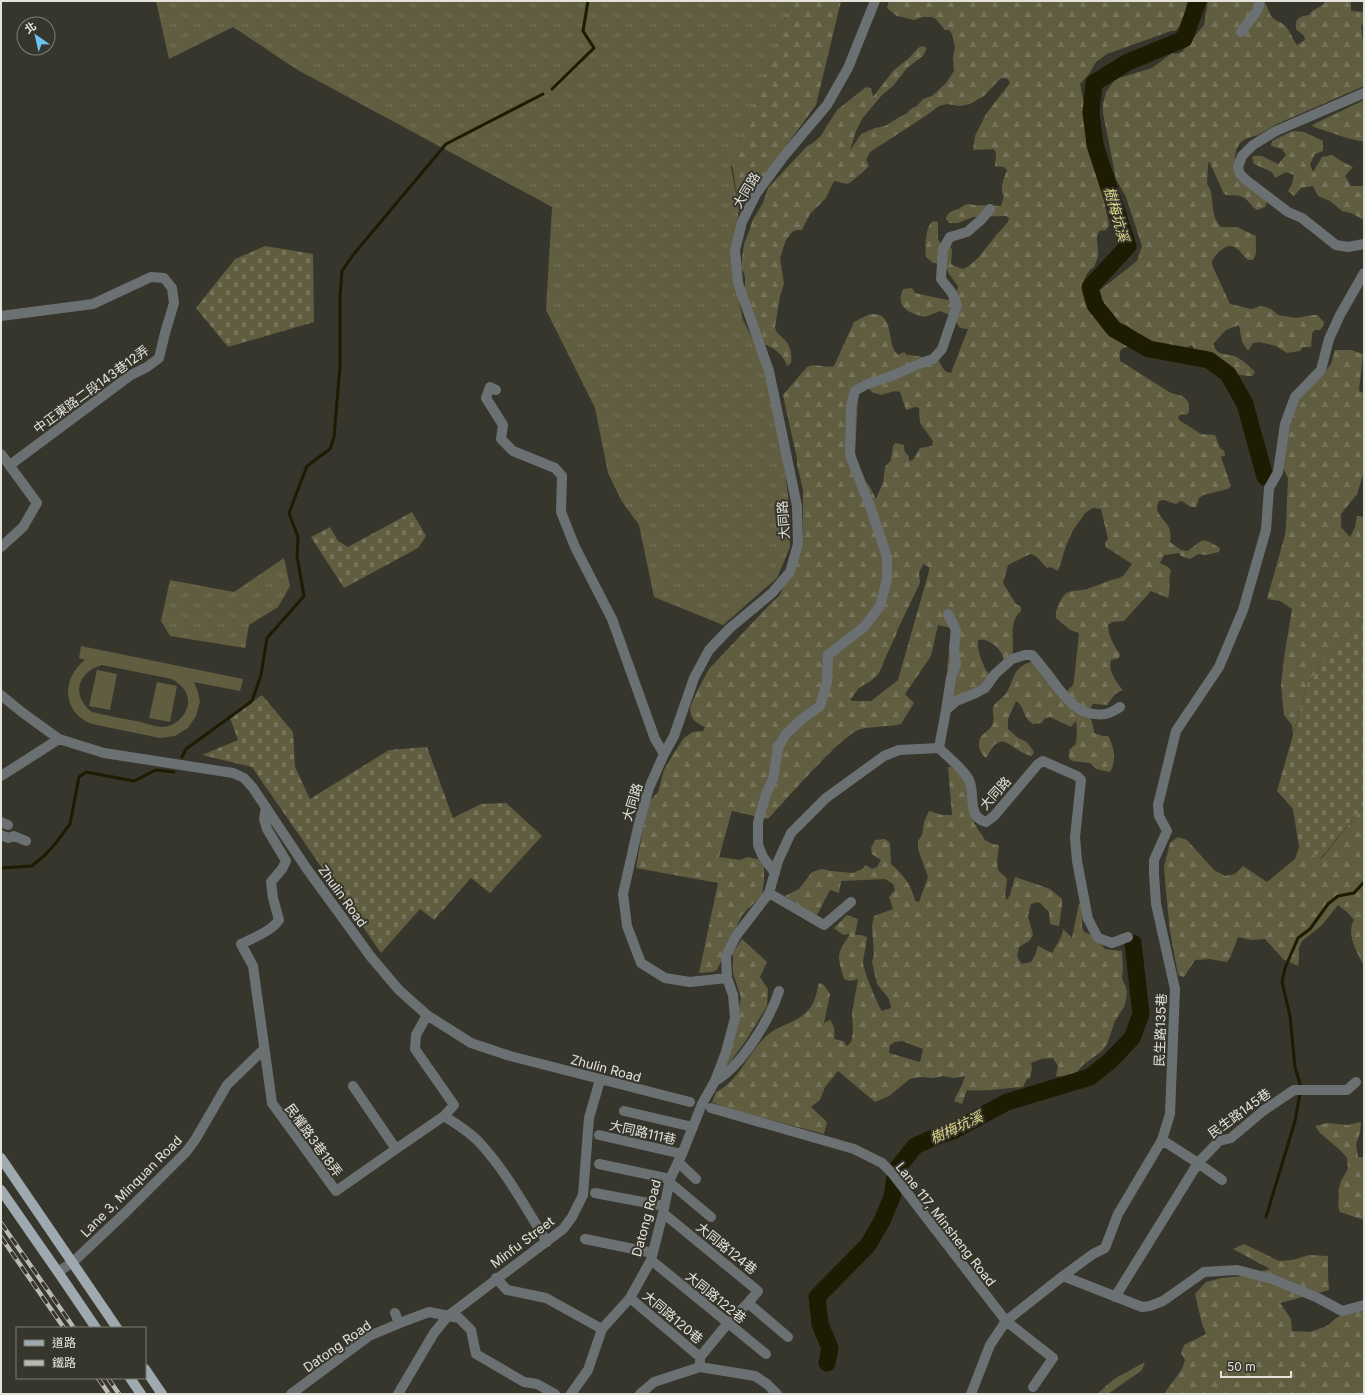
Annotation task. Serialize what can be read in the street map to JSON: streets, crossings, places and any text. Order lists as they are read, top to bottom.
{
  "streets": {
    "street": [
      "大同路",
      "中正東路二段143巷12弄",
      "Zhulin Road",
      "民生路135巷",
      "民生路145巷",
      "大同路111巷",
      "民權路3巷18弄",
      "Lane 3, Minquan Road",
      "Datong Road",
      "Lane 117, Minsheng Road",
      "Minfu Street",
      "大同路124巷",
      "大同路122巷",
      "大同路120巷"
    ]
  },
  "crossings": [
    ["Zhulin Road", "Minfu Street"],
    ["民生路135巷", "Lane 117, Minsheng Road"],
    ["大同路111巷", "Datong Road"],
    ["民權路3巷18弄", "Lane 3, Minquan Road"],
    ["Datong Road", "Minfu Street"],
    ["Datong Road", "大同路124巷"],
    ["Datong Road", "大同路122巷"],
    ["Datong Road", "大同路120巷"]
  ],
  "water": ["樹梅坑溪"],
  "legend": ["道路", "鐵路"],
  "scale_bar": "50 m",
  "north": "top left"
}
